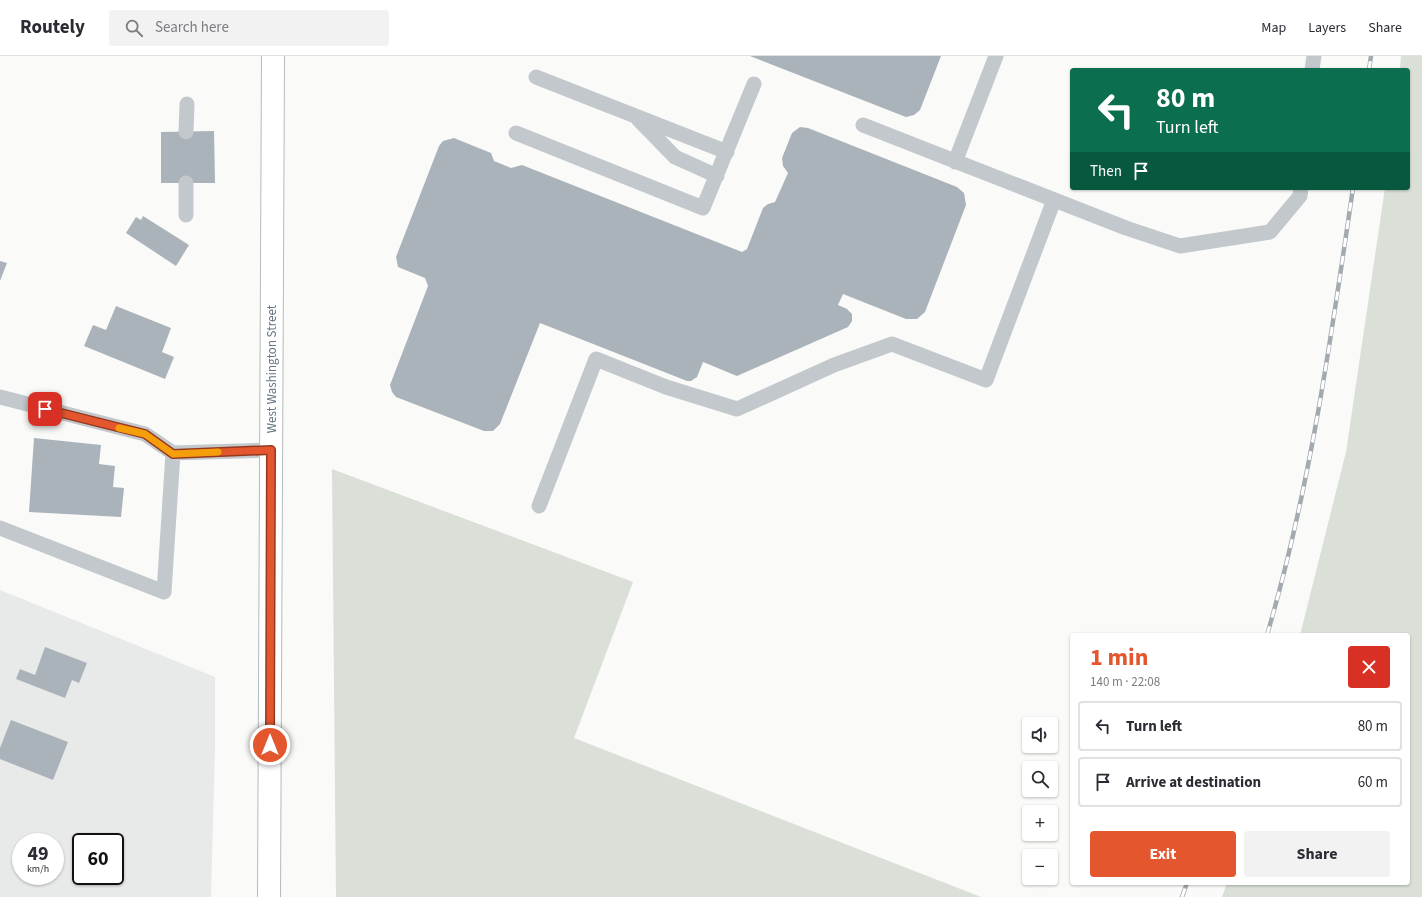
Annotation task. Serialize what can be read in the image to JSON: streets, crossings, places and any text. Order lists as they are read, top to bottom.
{
  "streets": {
    "main road": ["West Washington Street"]
  },
  "page": {
    "header": "Routely",
    "search": "Search here",
    "nav": ["Map", "Layers", "Share"],
    "turn": ["80 m", "Turn left"],
    "then": "Then",
    "heading": ["1 min", "140 m · 22:08"],
    "list": [
      {
        "name": "Turn left",
        "value": "80 m"
      },
      {
        "name": "Arrive at destination",
        "value": "60 m"
      }
    ],
    "map_buttons": ["+", "−"],
    "buttons": ["Exit", "Share"],
    "speed": "49 km/h",
    "limit": "60"
  }
}
